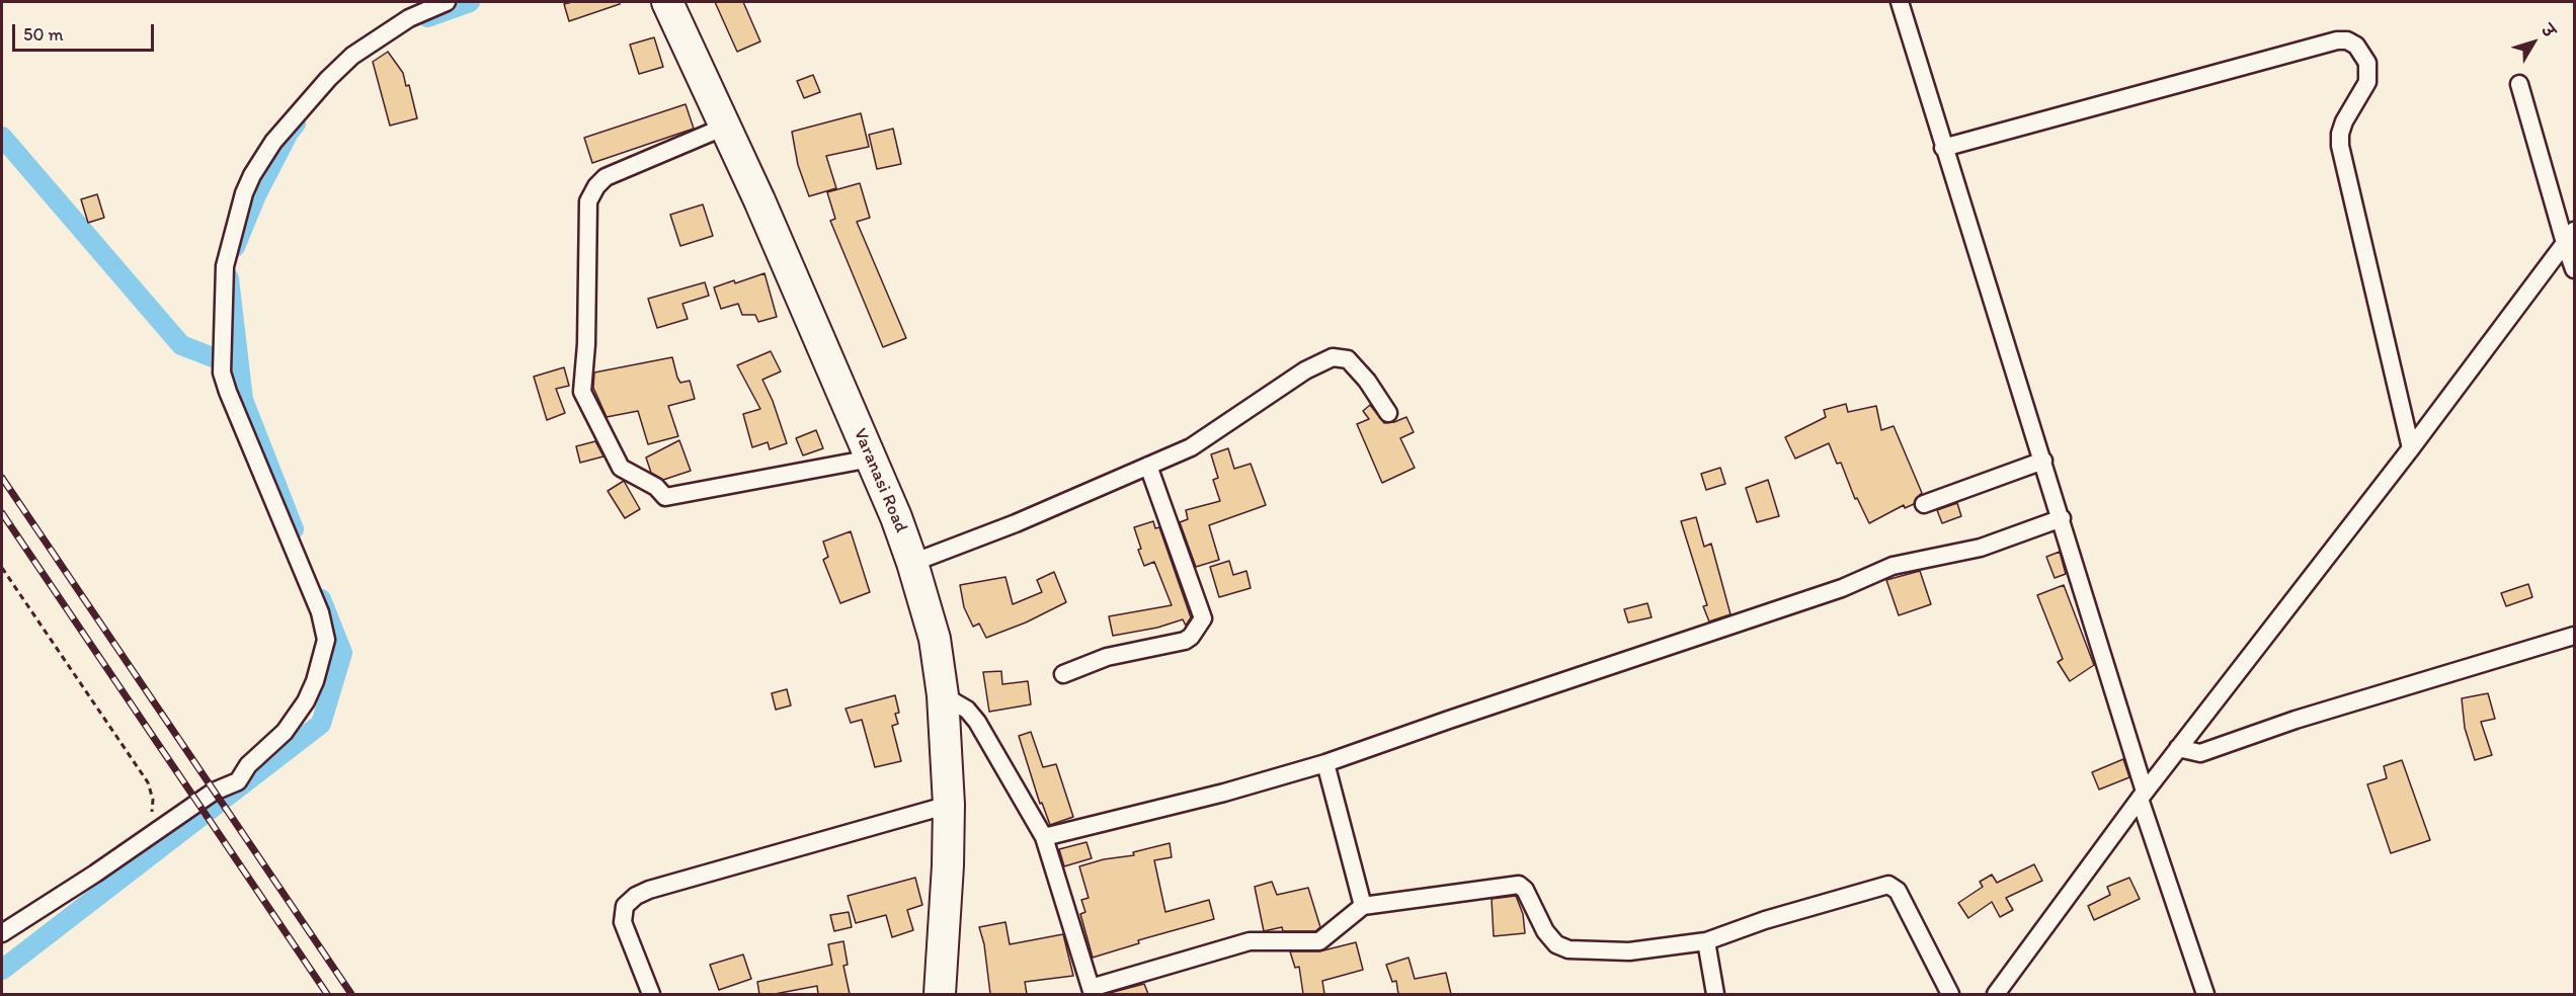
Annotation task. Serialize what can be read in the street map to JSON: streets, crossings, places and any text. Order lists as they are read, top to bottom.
{
  "streets": {
    "highway": ["Varanasi Road"]
  },
  "scale_bar": "50 m",
  "north": "top right"
}
